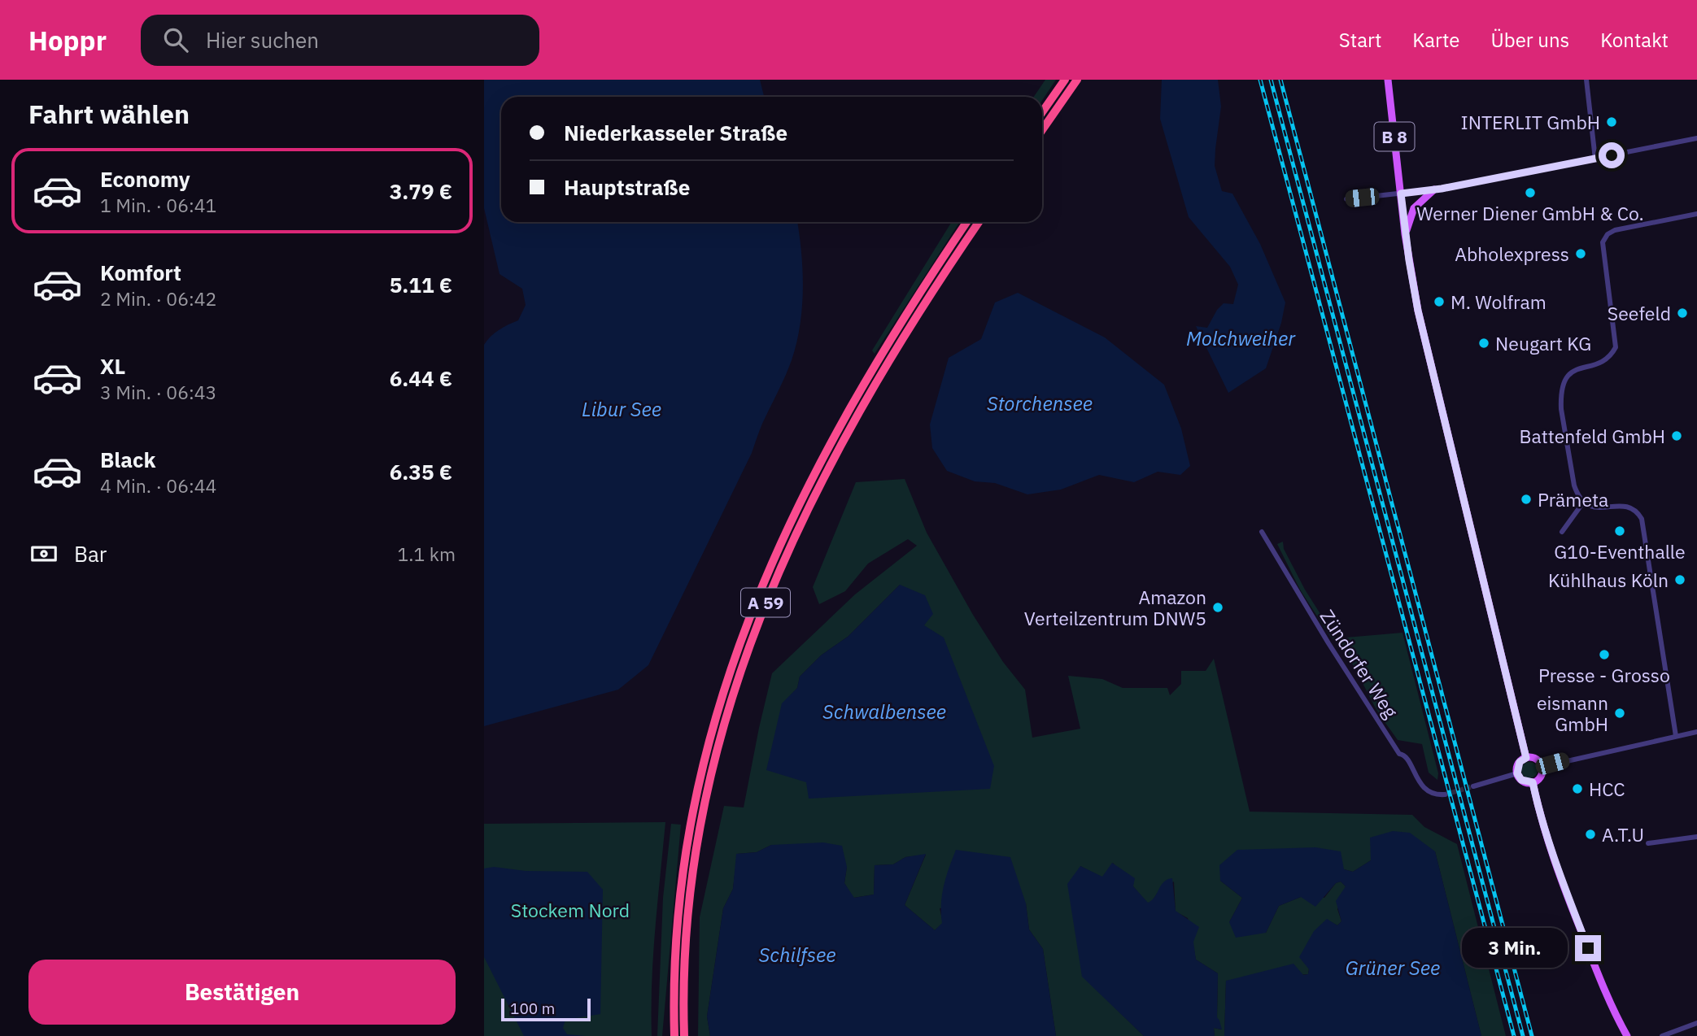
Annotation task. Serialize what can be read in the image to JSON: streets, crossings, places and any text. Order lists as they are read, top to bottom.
{
  "streets": {
    "highway": ["A 59"],
    "main road": ["B 8"],
    "street": ["Zündorfer Weg"]
  },
  "water": [
    "Molchweiher",
    "Storchensee",
    "Libur See",
    "Schwalbensee",
    "Schilfsee",
    "Grüner See"
  ],
  "parks": ["Stockem Nord"],
  "places": [
    "INTERLIT GmbH",
    "Werner Diener GmbH & Co.",
    "Abholexpress",
    "M. Wolfram",
    "Seefeld",
    "Neugart KG",
    "Battenfeld GmbH",
    "Prämeta",
    "G10-Eventhalle",
    "Kühlhaus Köln",
    "Amazon Verteilzentrum DNW5",
    "Presse - Grosso",
    "eismann GmbH",
    "HCC",
    "A.T.U"
  ],
  "scale_bar": "100 m",
  "page": {
    "header": "Hoppr",
    "search": "Hier suchen",
    "nav": [
      "Start",
      "Karte",
      "Über uns",
      "Kontakt"
    ],
    "heading": "Fahrt wählen",
    "banner": ["Niederkasseler Straße", "Hauptstraße"],
    "list": [
      {
        "name": "Economy",
        "note": "1 Min. · 06:41",
        "value": "3.79 €"
      },
      {
        "name": "Komfort",
        "note": "2 Min. · 06:42",
        "value": "5.11 €"
      },
      {
        "name": "XL",
        "note": "3 Min. · 06:43",
        "value": "6.44 €"
      },
      {
        "name": "Black",
        "note": "4 Min. · 06:44",
        "value": "6.35 €"
      }
    ],
    "pay": ["Bar", "1.1 km"],
    "bubble": "3 Min.",
    "buttons": "Bestätigen",
    "scale": "100 m"
  }
}
